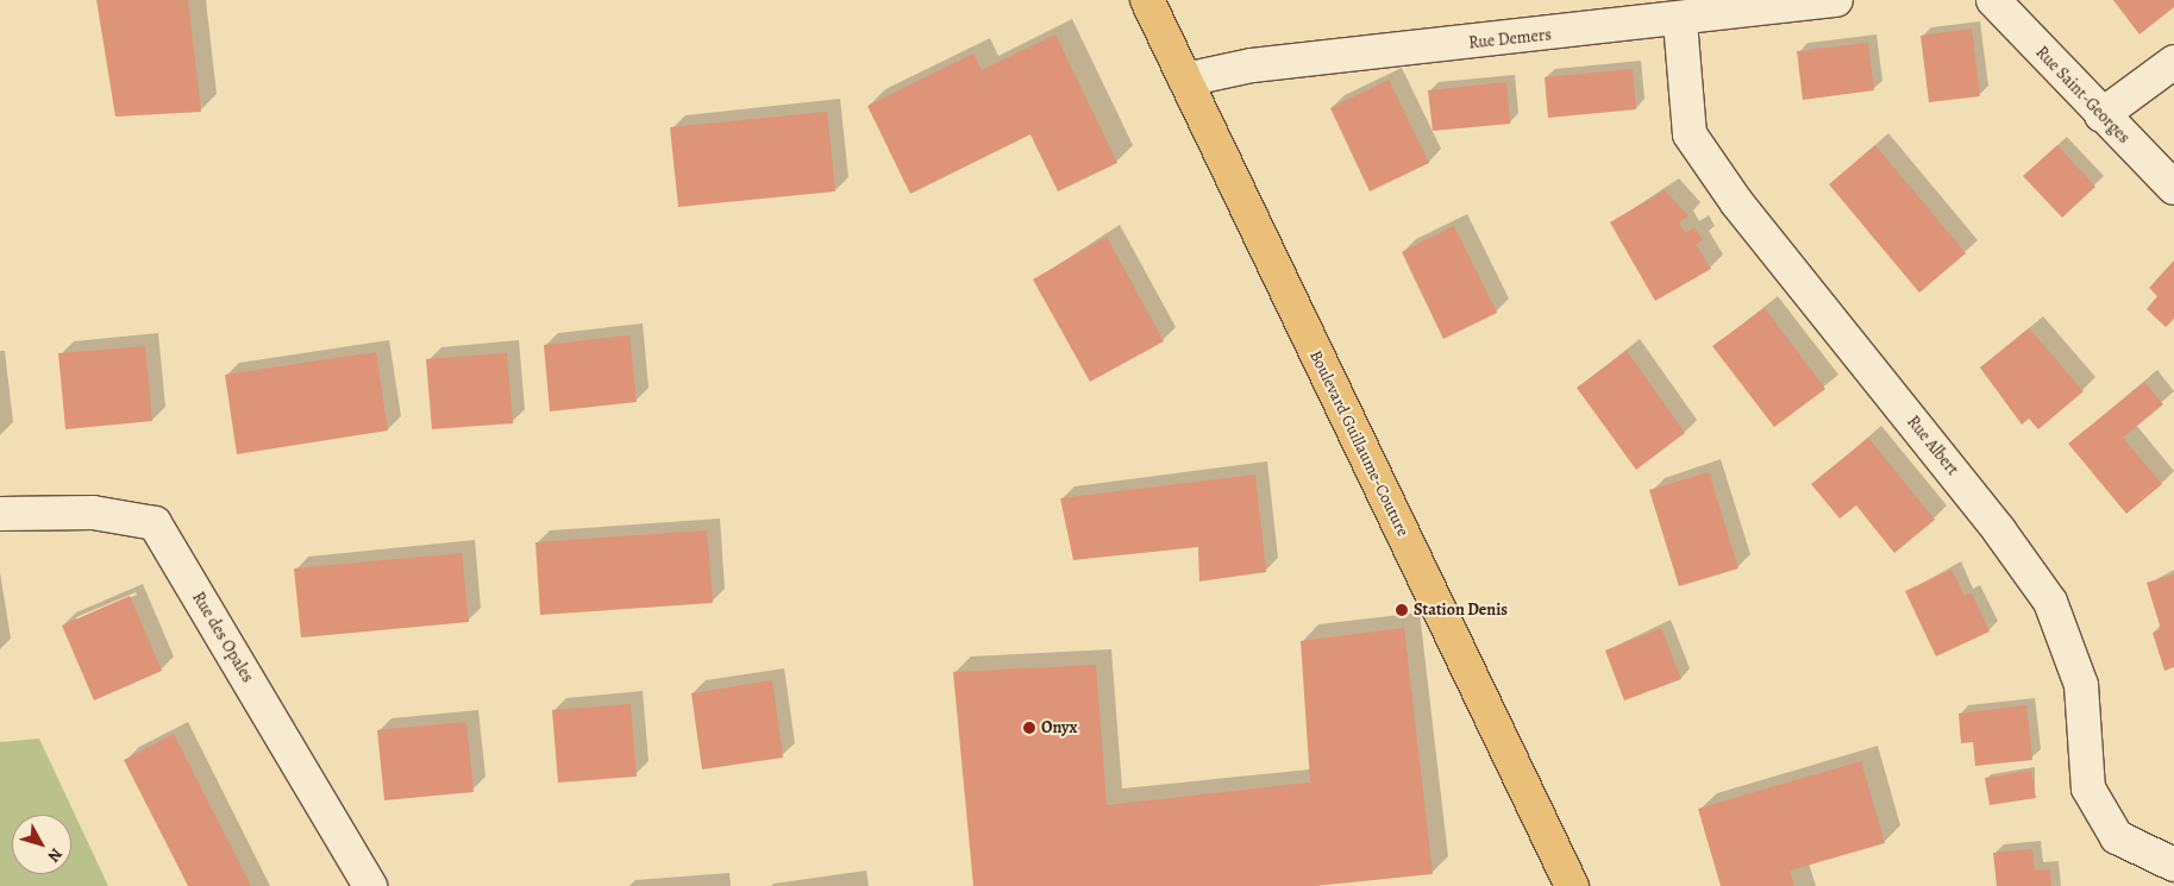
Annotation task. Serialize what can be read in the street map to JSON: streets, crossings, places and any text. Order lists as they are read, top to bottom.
{
  "streets": {
    "main road": ["Boulevard Guillaume-Couture"],
    "street": [
      "Rue Demers",
      "Rue Saint-Georges",
      "Rue Albert",
      "Rue des Opales"
    ]
  },
  "crossings": [
    ["Rue Demers", "Boulevard Guillaume-Couture"],
    ["Rue Demers", "Rue Albert"]
  ],
  "places": ["Station Denis", "Onyx"],
  "north": "bottom right"
}
